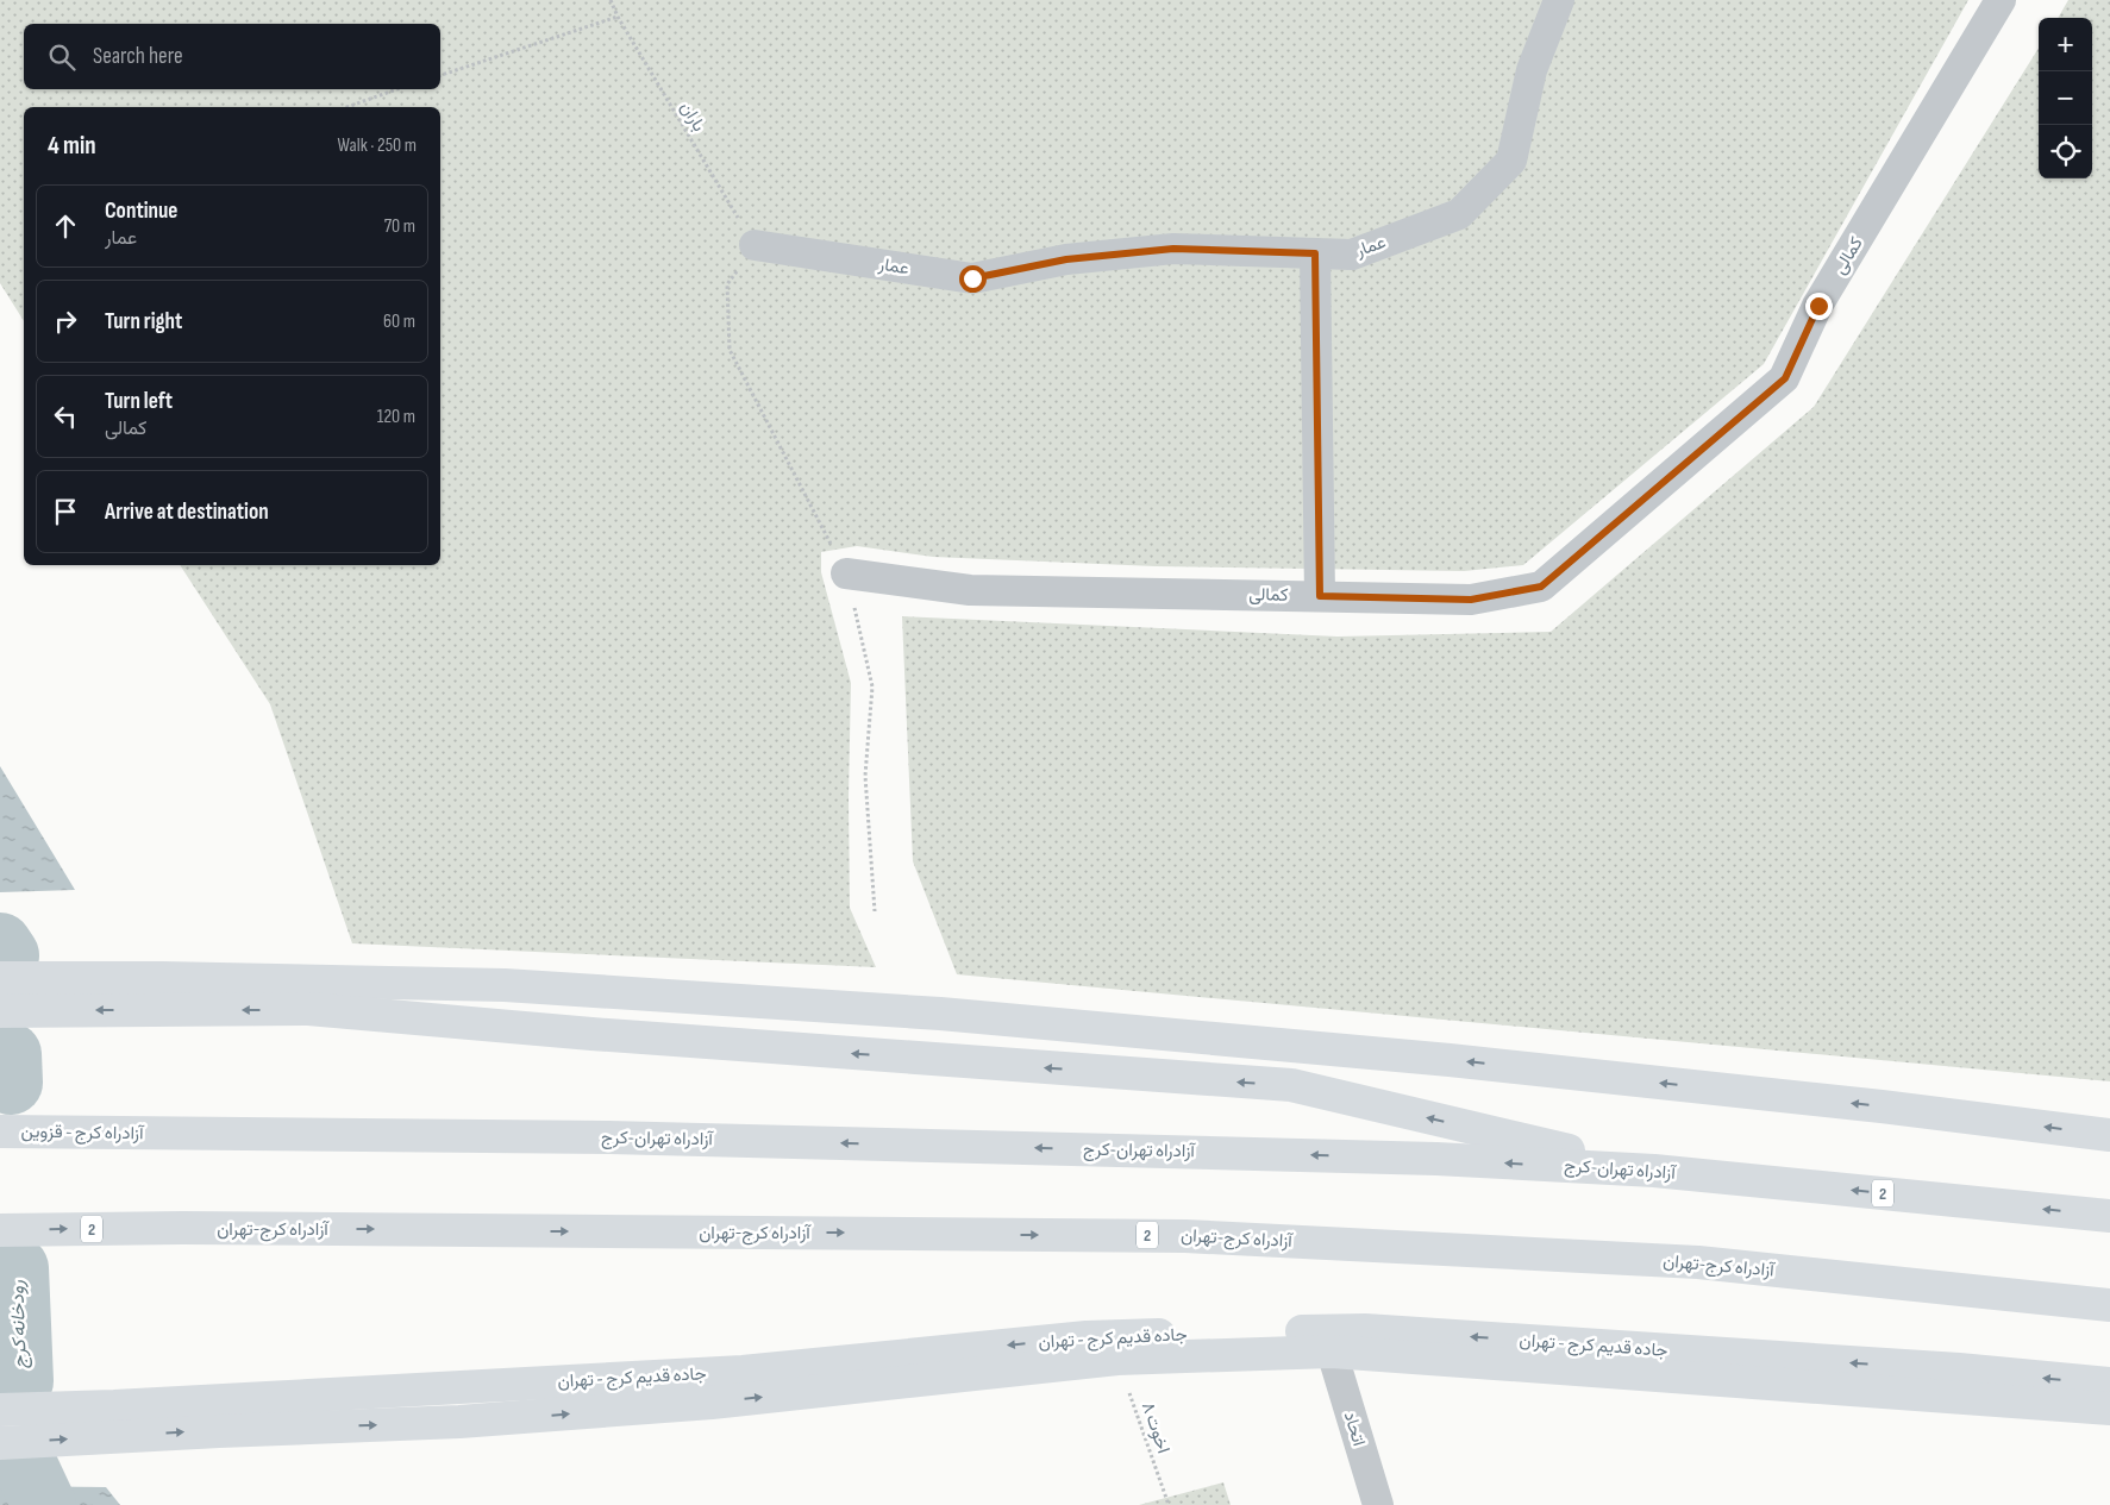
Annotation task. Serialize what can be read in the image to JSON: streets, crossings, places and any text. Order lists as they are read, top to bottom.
{
  "streets": {
    "highway": [
      "آزادراه کرج - قزوین",
      "آزادراه تهران-کرج",
      "2",
      "آزادراه کرج-تهران",
      "جاده قدیم کرج - تهران"
    ],
    "street": ["عمار", "کمالی", "اتحاد"],
    "path": ["باران", "اخوت ۸"]
  },
  "crossings": [
    ["باران", "عمار"],
    ["آزادراه کرج - قزوین", "آزادراه تهران-کرج"],
    ["جاده قدیم کرج - تهران", "اخوت ۸"],
    ["جاده قدیم کرج - تهران", "اتحاد"]
  ],
  "water": ["رودخانه کرج"],
  "page": {
    "map_buttons": ["+", "−"],
    "search": "Search here",
    "heading": ["4 min", "Walk · 250 m"],
    "list": [
      ["Continue", "عمار", "70 m"],
      ["Turn right", "60 m"],
      ["Turn left", "کمالی", "120 m"],
      "Arrive at destination"
    ]
  }
}
